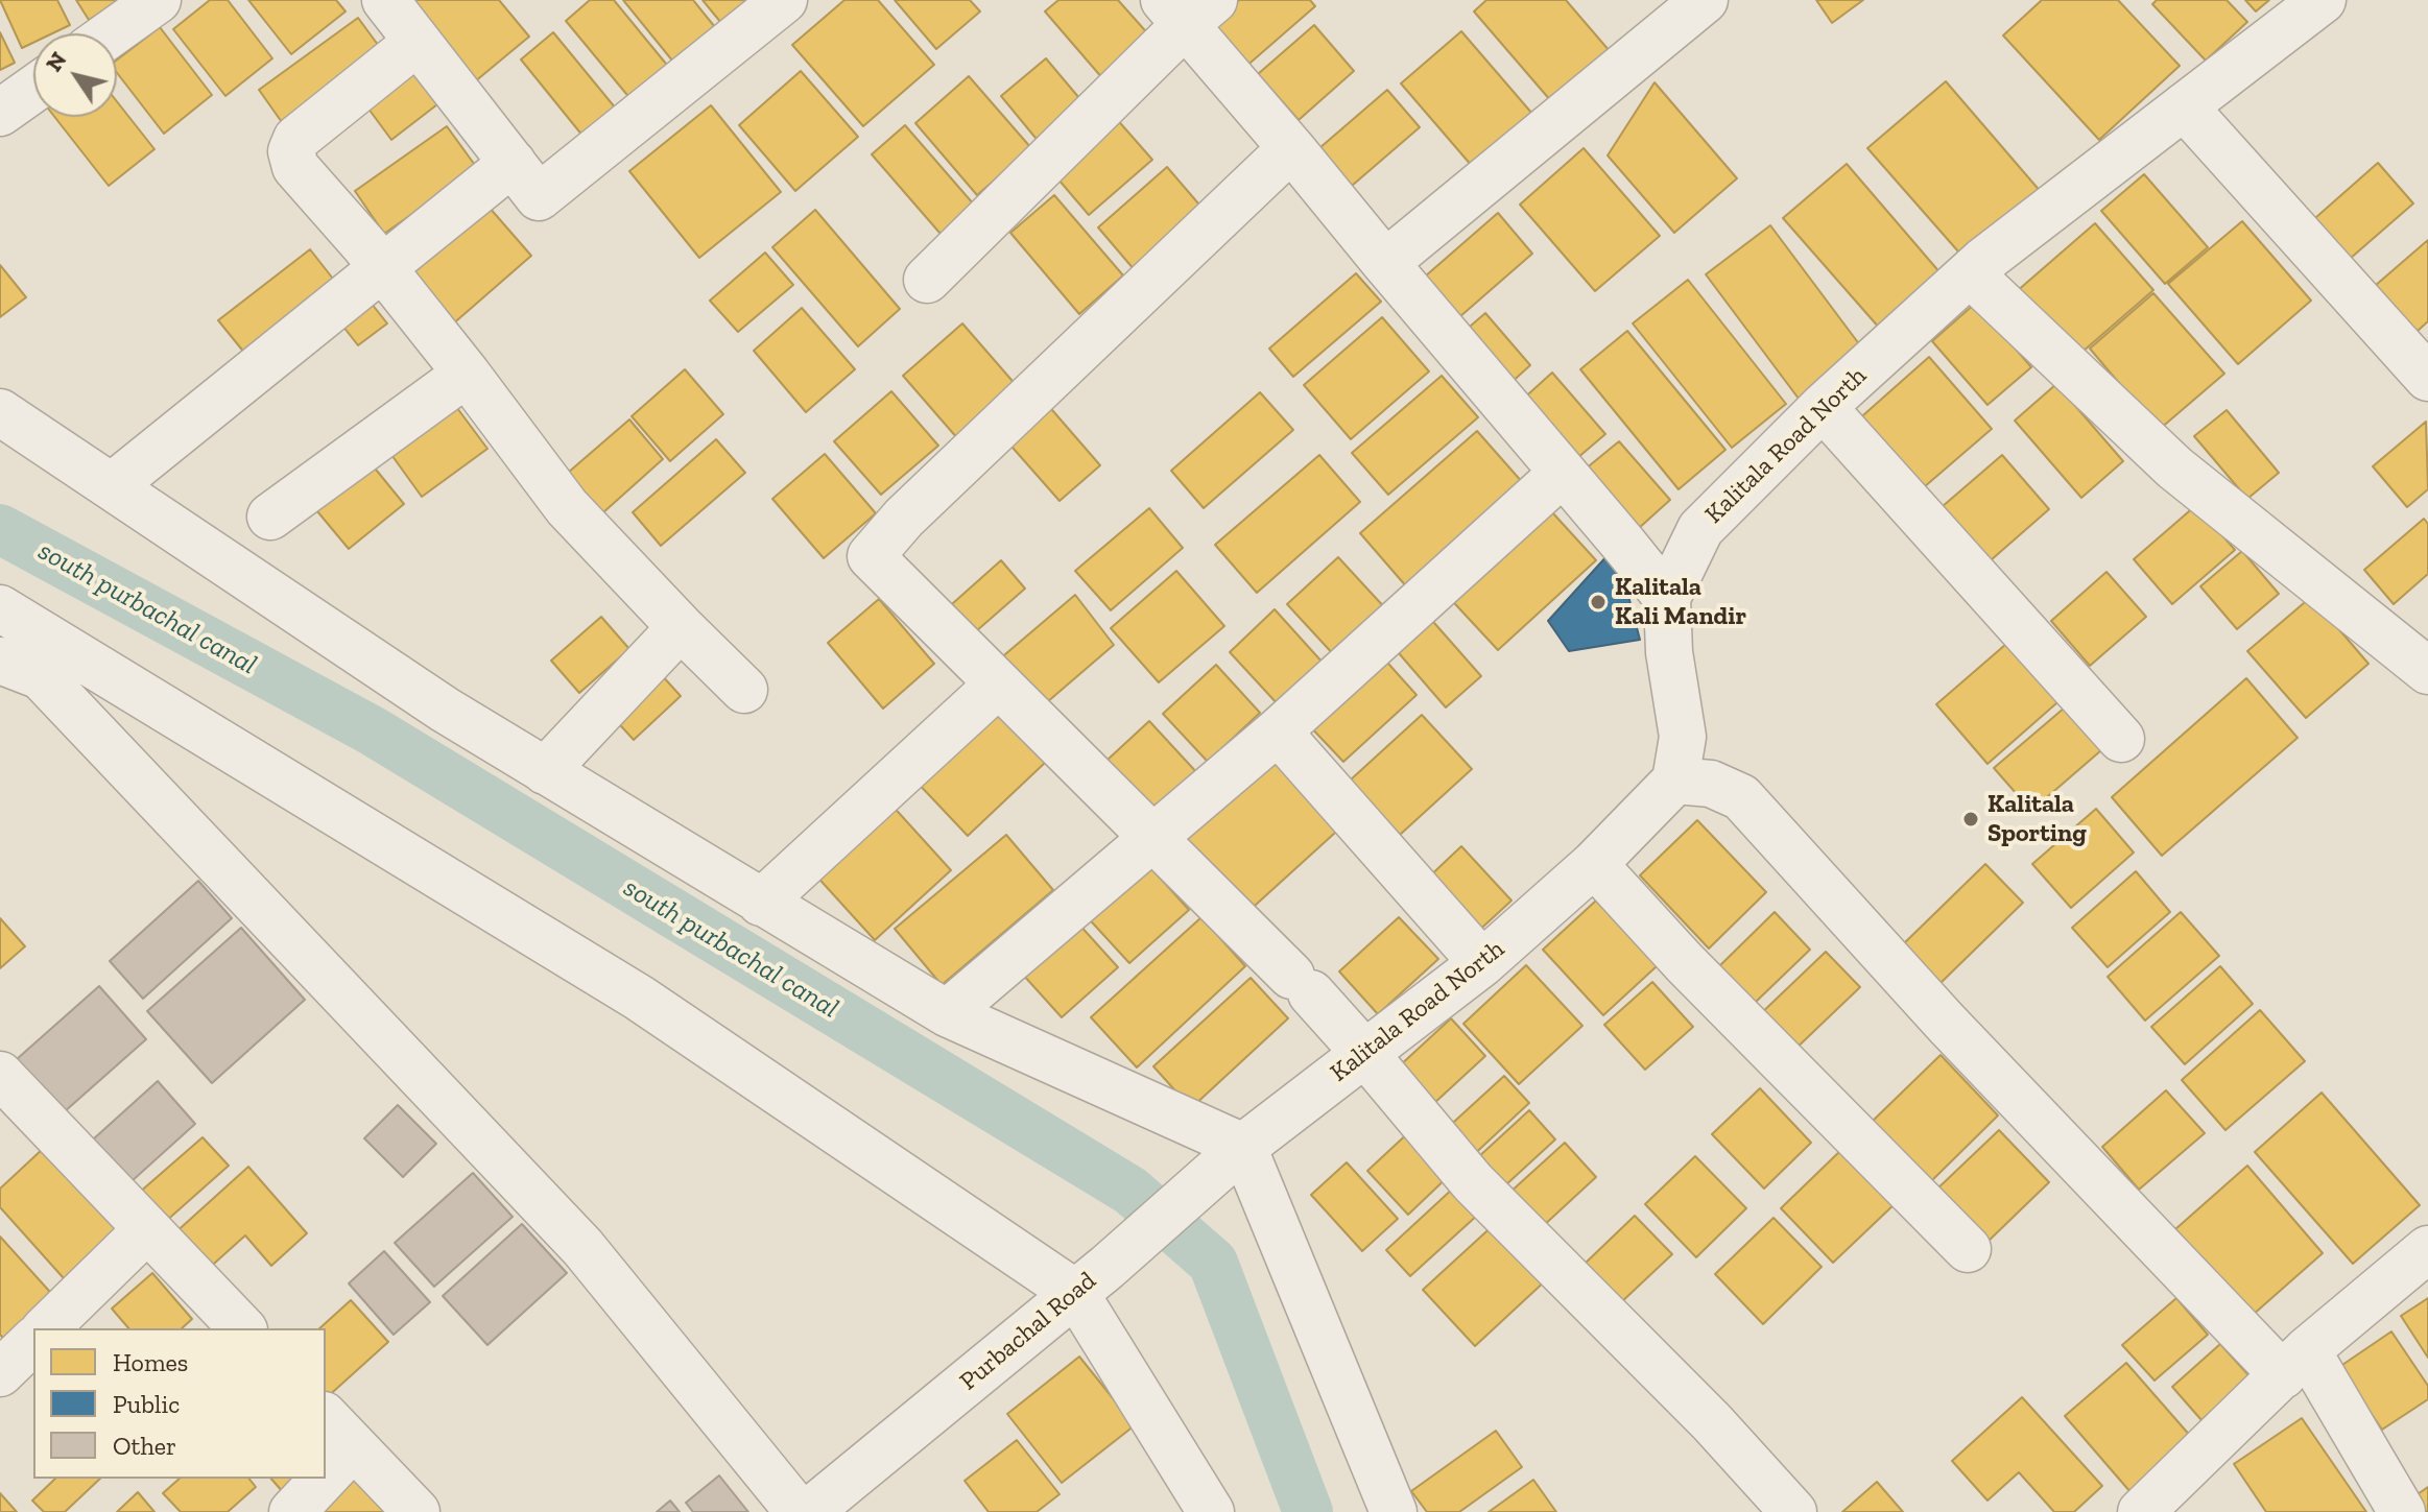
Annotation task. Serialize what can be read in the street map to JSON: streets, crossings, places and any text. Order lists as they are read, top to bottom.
{
  "streets": {
    "street": ["Kalitala Road North", "Purbachal Road"]
  },
  "crossings": [
    ["Kalitala Road North", "Purbachal Road"]
  ],
  "water": ["south purbachal canal"],
  "places": ["Kalitala Kali Mandir", "Kalitala Sporting"],
  "legend": ["Homes", "Public", "Other"],
  "north": "top left"
}
